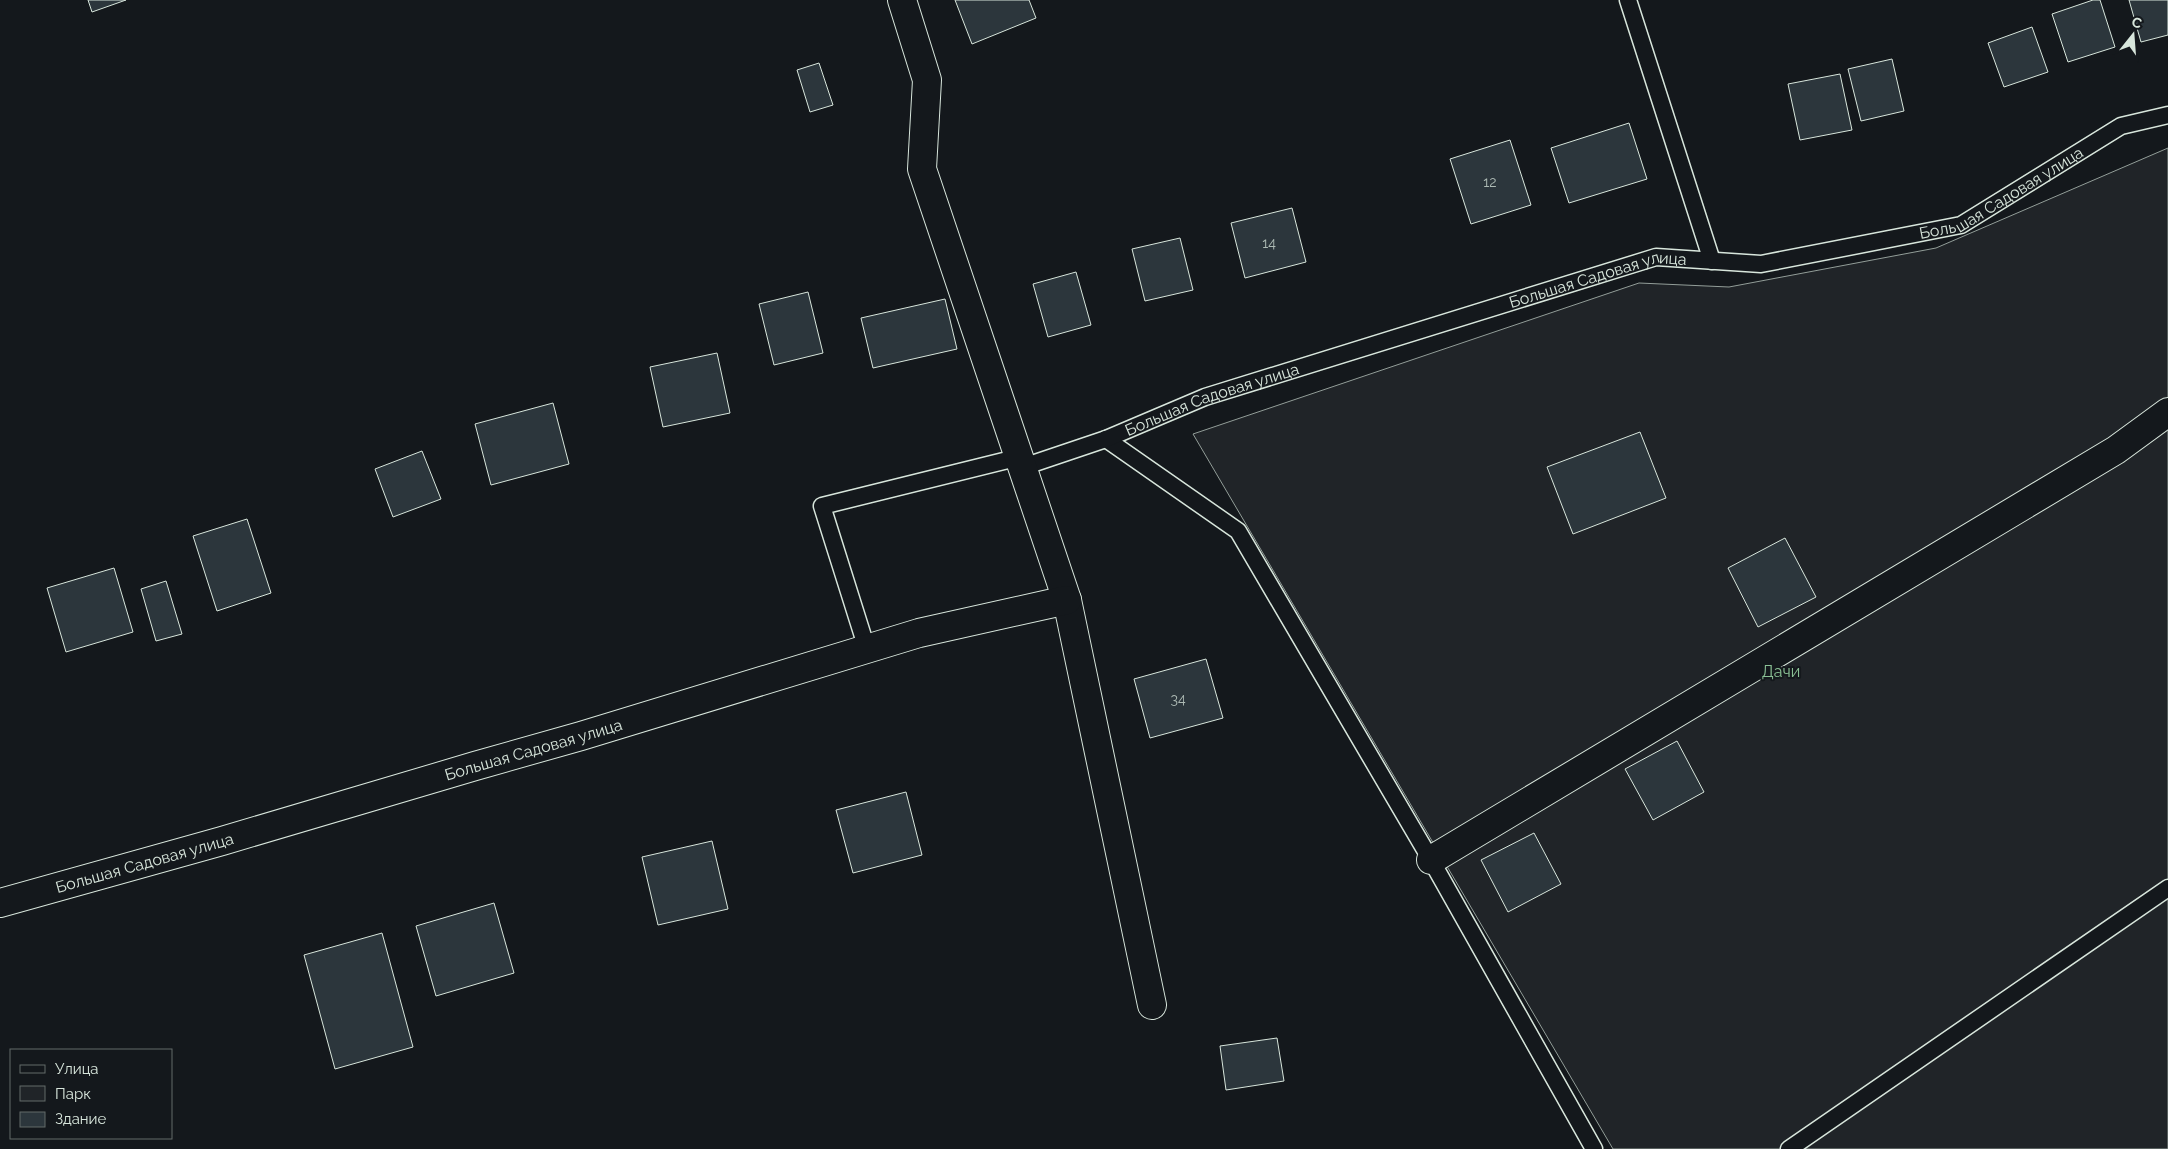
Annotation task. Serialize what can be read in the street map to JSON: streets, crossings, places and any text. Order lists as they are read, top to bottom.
{
  "streets": {
    "street": ["Большая Садовая улица"]
  },
  "parks": ["Дачи"],
  "house_numbers": ["12", "14", "34"],
  "legend": ["Улица", "Парк", "Здание"],
  "north": "top"
}
